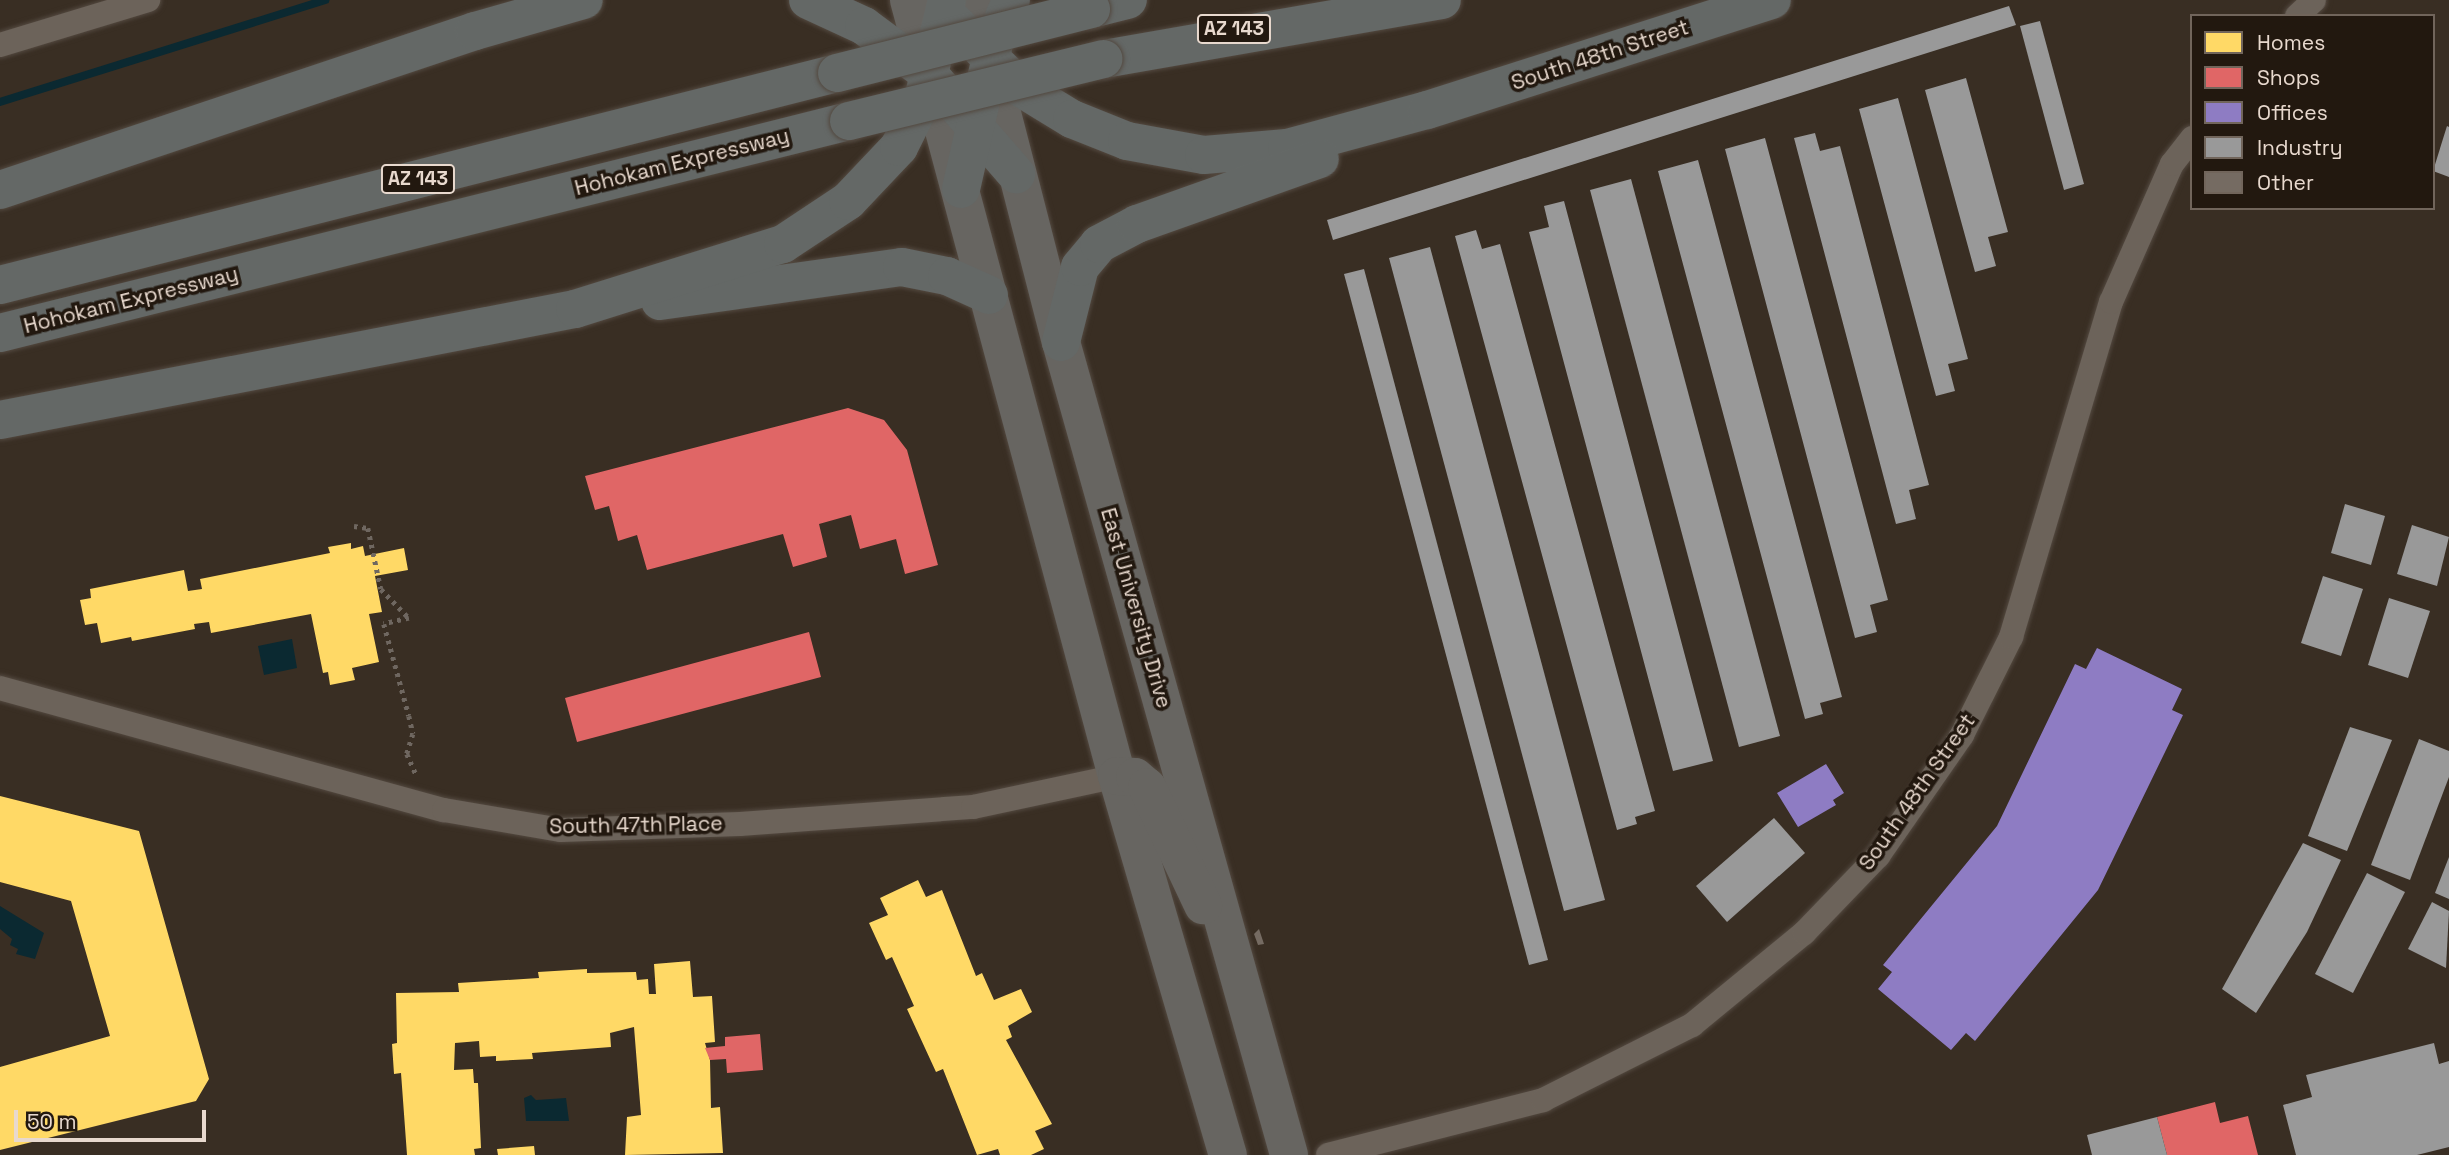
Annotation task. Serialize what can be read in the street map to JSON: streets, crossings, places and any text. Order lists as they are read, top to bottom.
{
  "streets": {
    "highway": ["AZ 143", "South 48th Street", "Hohokam Expressway"],
    "main road": ["East University Drive"],
    "street": ["South 47th Place"]
  },
  "legend": [
    "Homes",
    "Shops",
    "Offices",
    "Industry",
    "Other"
  ],
  "scale_bar": "50 m"
}
